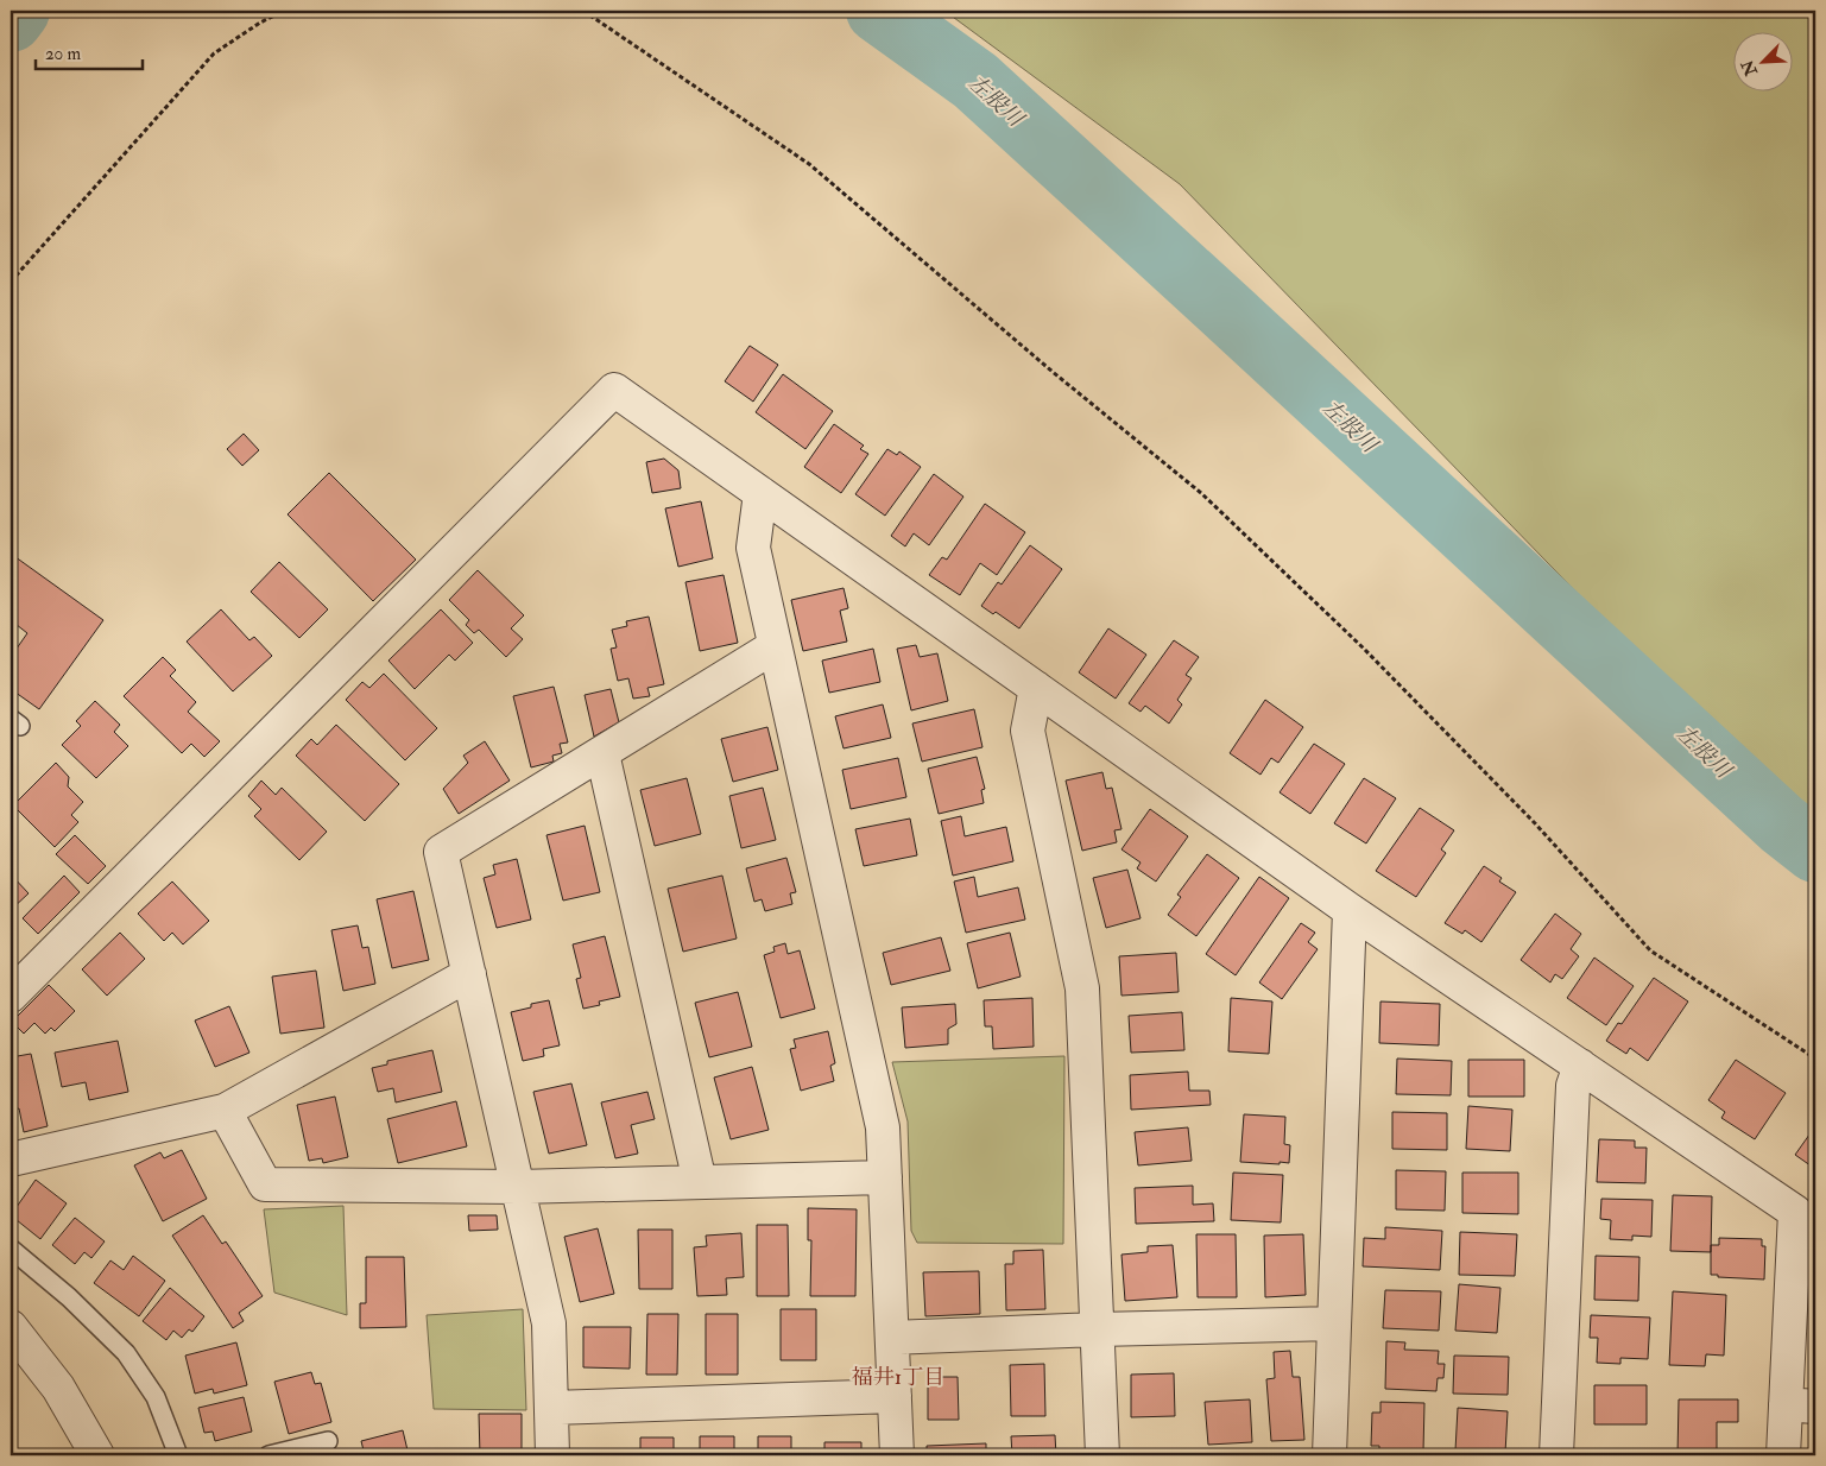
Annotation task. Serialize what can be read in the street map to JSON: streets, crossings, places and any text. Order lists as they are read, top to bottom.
{
  "districts": ["福井1丁目"],
  "water": ["左股川"],
  "scale_bar": "20 m",
  "north": "bottom left"
}
